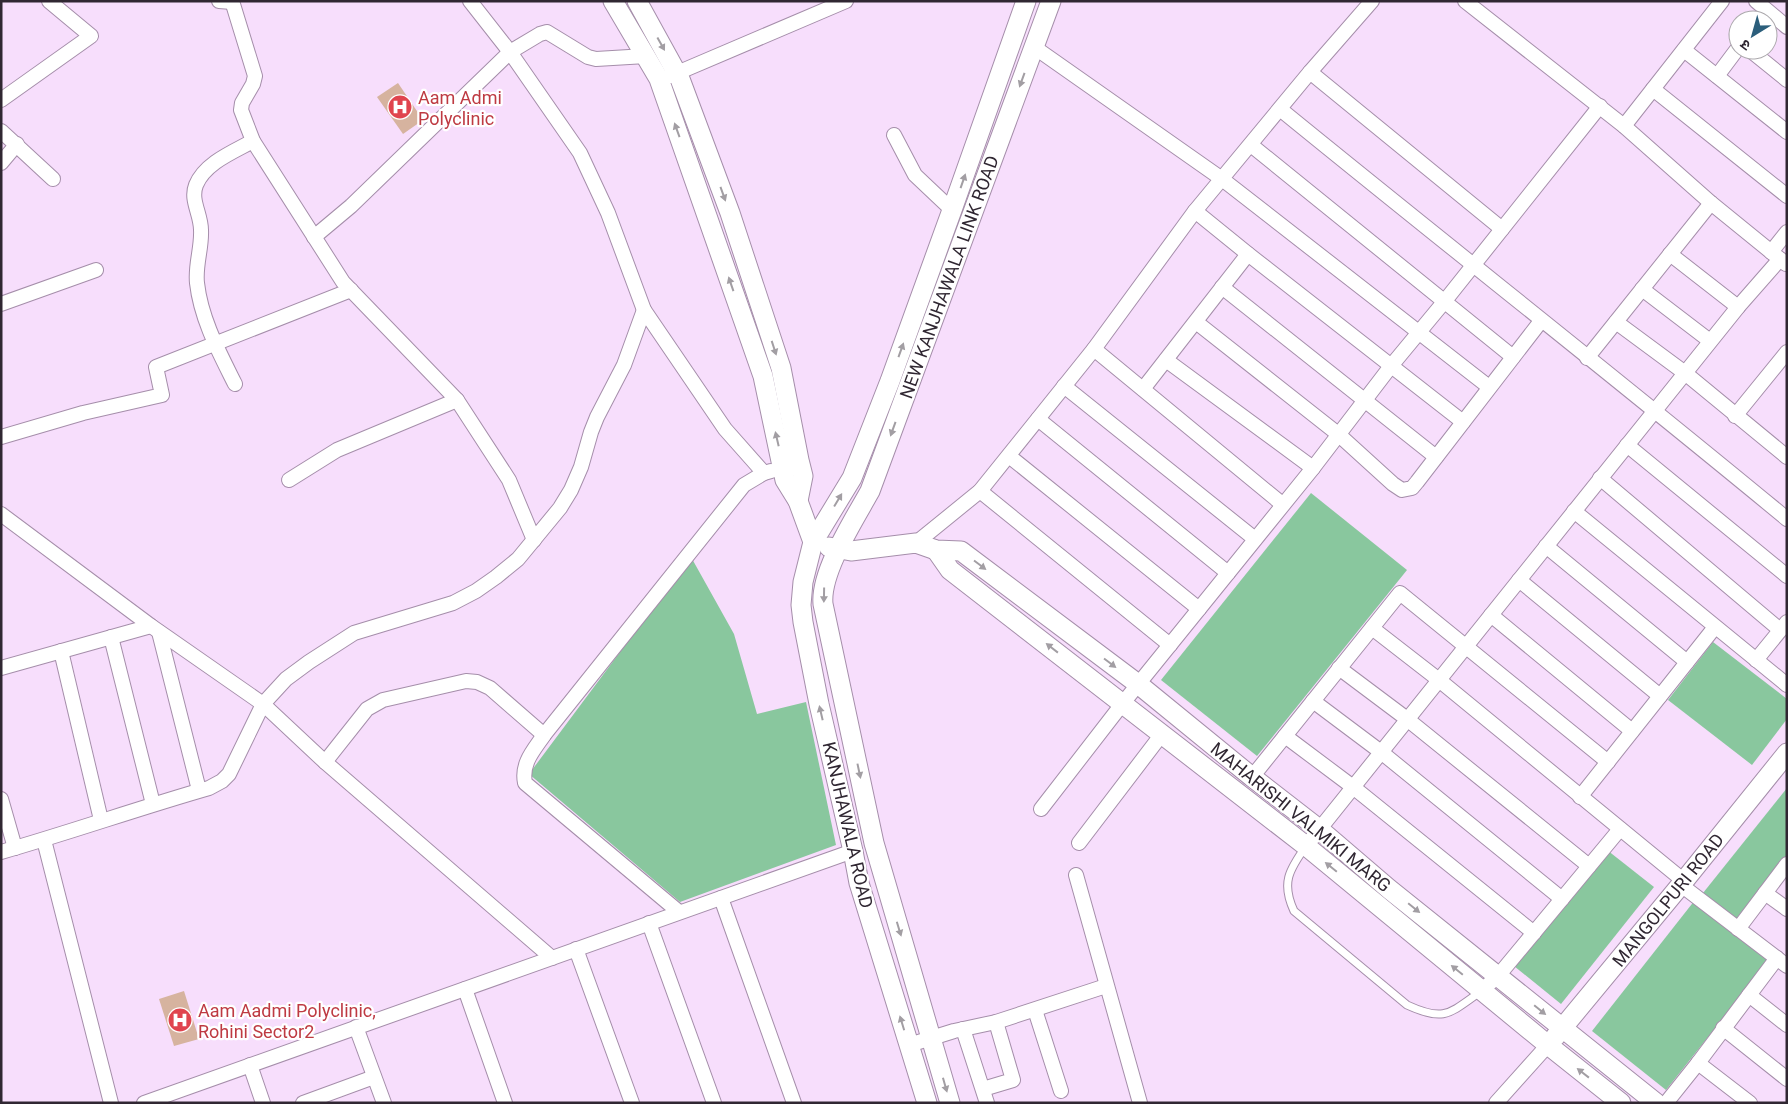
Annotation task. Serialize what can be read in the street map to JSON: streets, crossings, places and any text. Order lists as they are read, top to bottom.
{
  "streets": {
    "main road": [
      "NEW KANJHAWALA LINK ROAD",
      "MAHARISHI VALMIKI MARG",
      "KANJHAWALA ROAD",
      "MANGOLPURI ROAD"
    ]
  },
  "crossings": [
    ["NEW KANJHAWALA LINK ROAD", "MAHARISHI VALMIKI MARG"],
    ["NEW KANJHAWALA LINK ROAD", "KANJHAWALA ROAD"],
    ["MAHARISHI VALMIKI MARG", "KANJHAWALA ROAD"],
    ["MAHARISHI VALMIKI MARG", "MANGOLPURI ROAD"]
  ],
  "places": {
    "hospital": ["Aam Admi Polyclinic", "Aam Aadmi Polyclinic, Rohini Sector2"]
  },
  "north": "bottom left"
}
